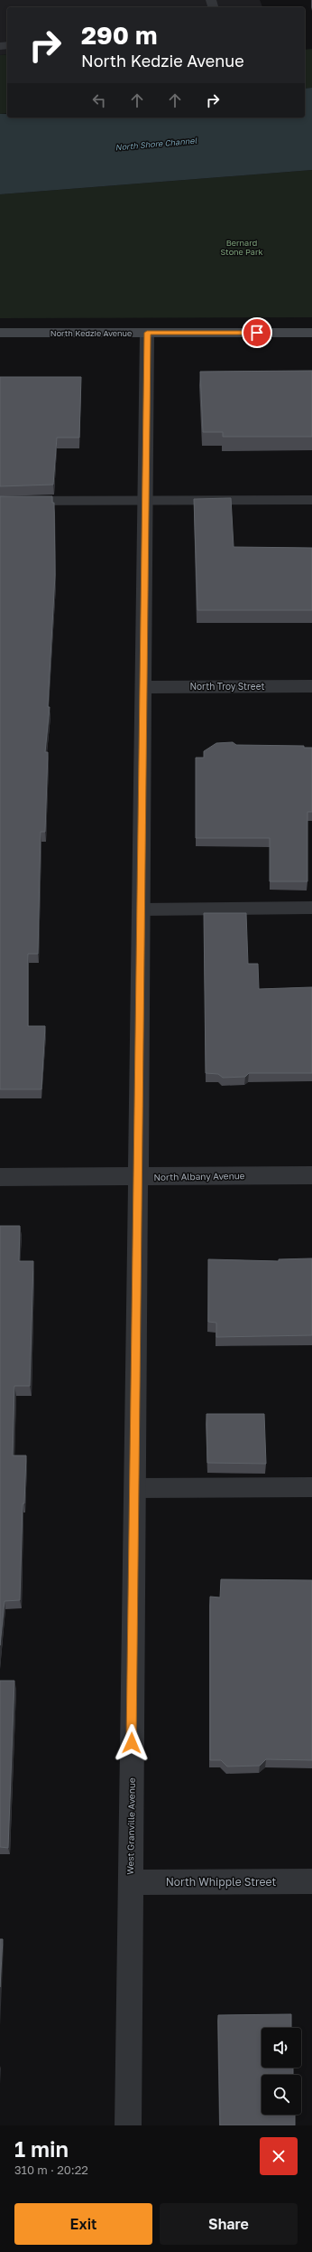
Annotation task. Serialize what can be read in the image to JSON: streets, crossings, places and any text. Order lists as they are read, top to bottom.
{
  "streets": {
    "street": [
      "North Kedzie Avenue",
      "North Troy Street",
      "North Albany Avenue",
      "West Granville Avenue",
      "North Whipple Street"
    ]
  },
  "crossings": [
    ["North Kedzie Avenue", "West Granville Avenue"],
    ["North Troy Street", "West Granville Avenue"],
    ["North Albany Avenue", "West Granville Avenue"],
    ["West Granville Avenue", "North Whipple Street"]
  ],
  "water": ["North Shore Channel"],
  "parks": ["Bernard Stone Park"],
  "page": {
    "turn": ["290 m", "North Kedzie Avenue"],
    "heading": ["1 min", "310 m · 20:22"],
    "buttons": ["Exit", "Share"]
  }
}
